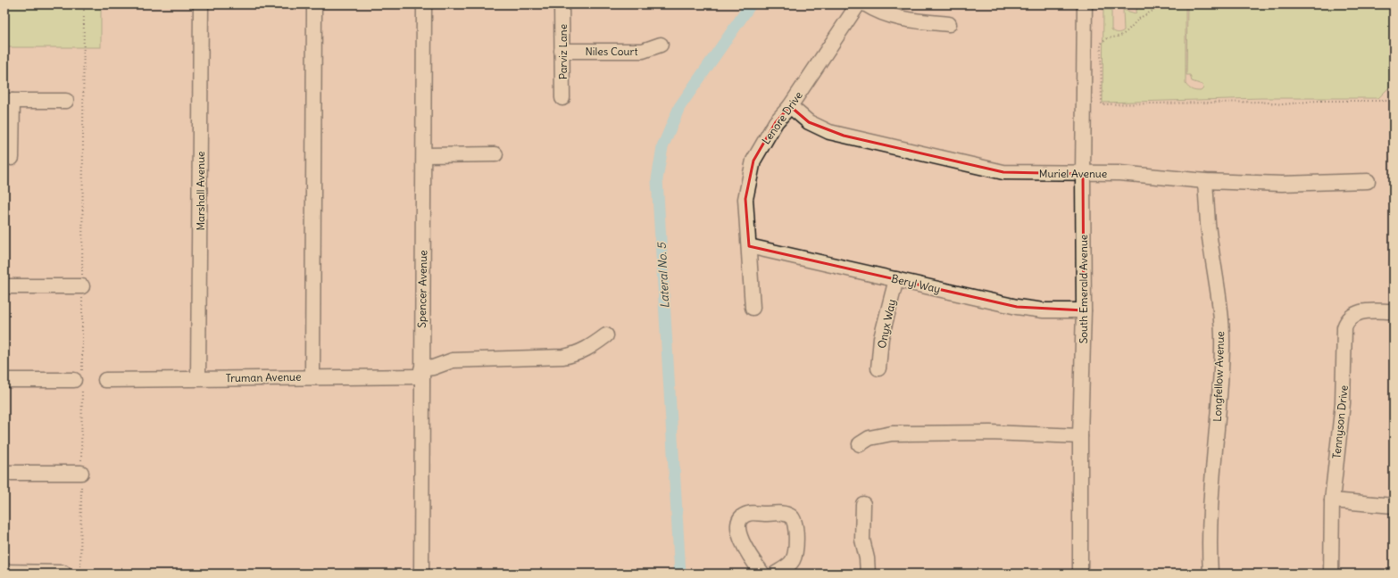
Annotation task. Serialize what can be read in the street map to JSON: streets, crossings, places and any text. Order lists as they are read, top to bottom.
{
  "streets": {
    "street": [
      "Niles Court",
      "Parviz Lane",
      "Lenore Drive",
      "Muriel Avenue",
      "Marshall Avenue",
      "Beryl Way",
      "Spencer Avenue",
      "South Emerald Avenue",
      "Onyx Way",
      "Longfellow Avenue",
      "Truman Avenue",
      "Tennyson Drive"
    ]
  },
  "crossings": [
    ["Niles Court", "Parviz Lane"],
    ["Lenore Drive", "Muriel Avenue"],
    ["Lenore Drive", "Beryl Way"],
    ["Muriel Avenue", "South Emerald Avenue"],
    ["Muriel Avenue", "Longfellow Avenue"],
    ["Marshall Avenue", "Truman Avenue"],
    ["Beryl Way", "South Emerald Avenue"],
    ["Beryl Way", "Onyx Way"],
    ["Spencer Avenue", "Truman Avenue"]
  ],
  "water": ["Lateral No. 5"]
}
